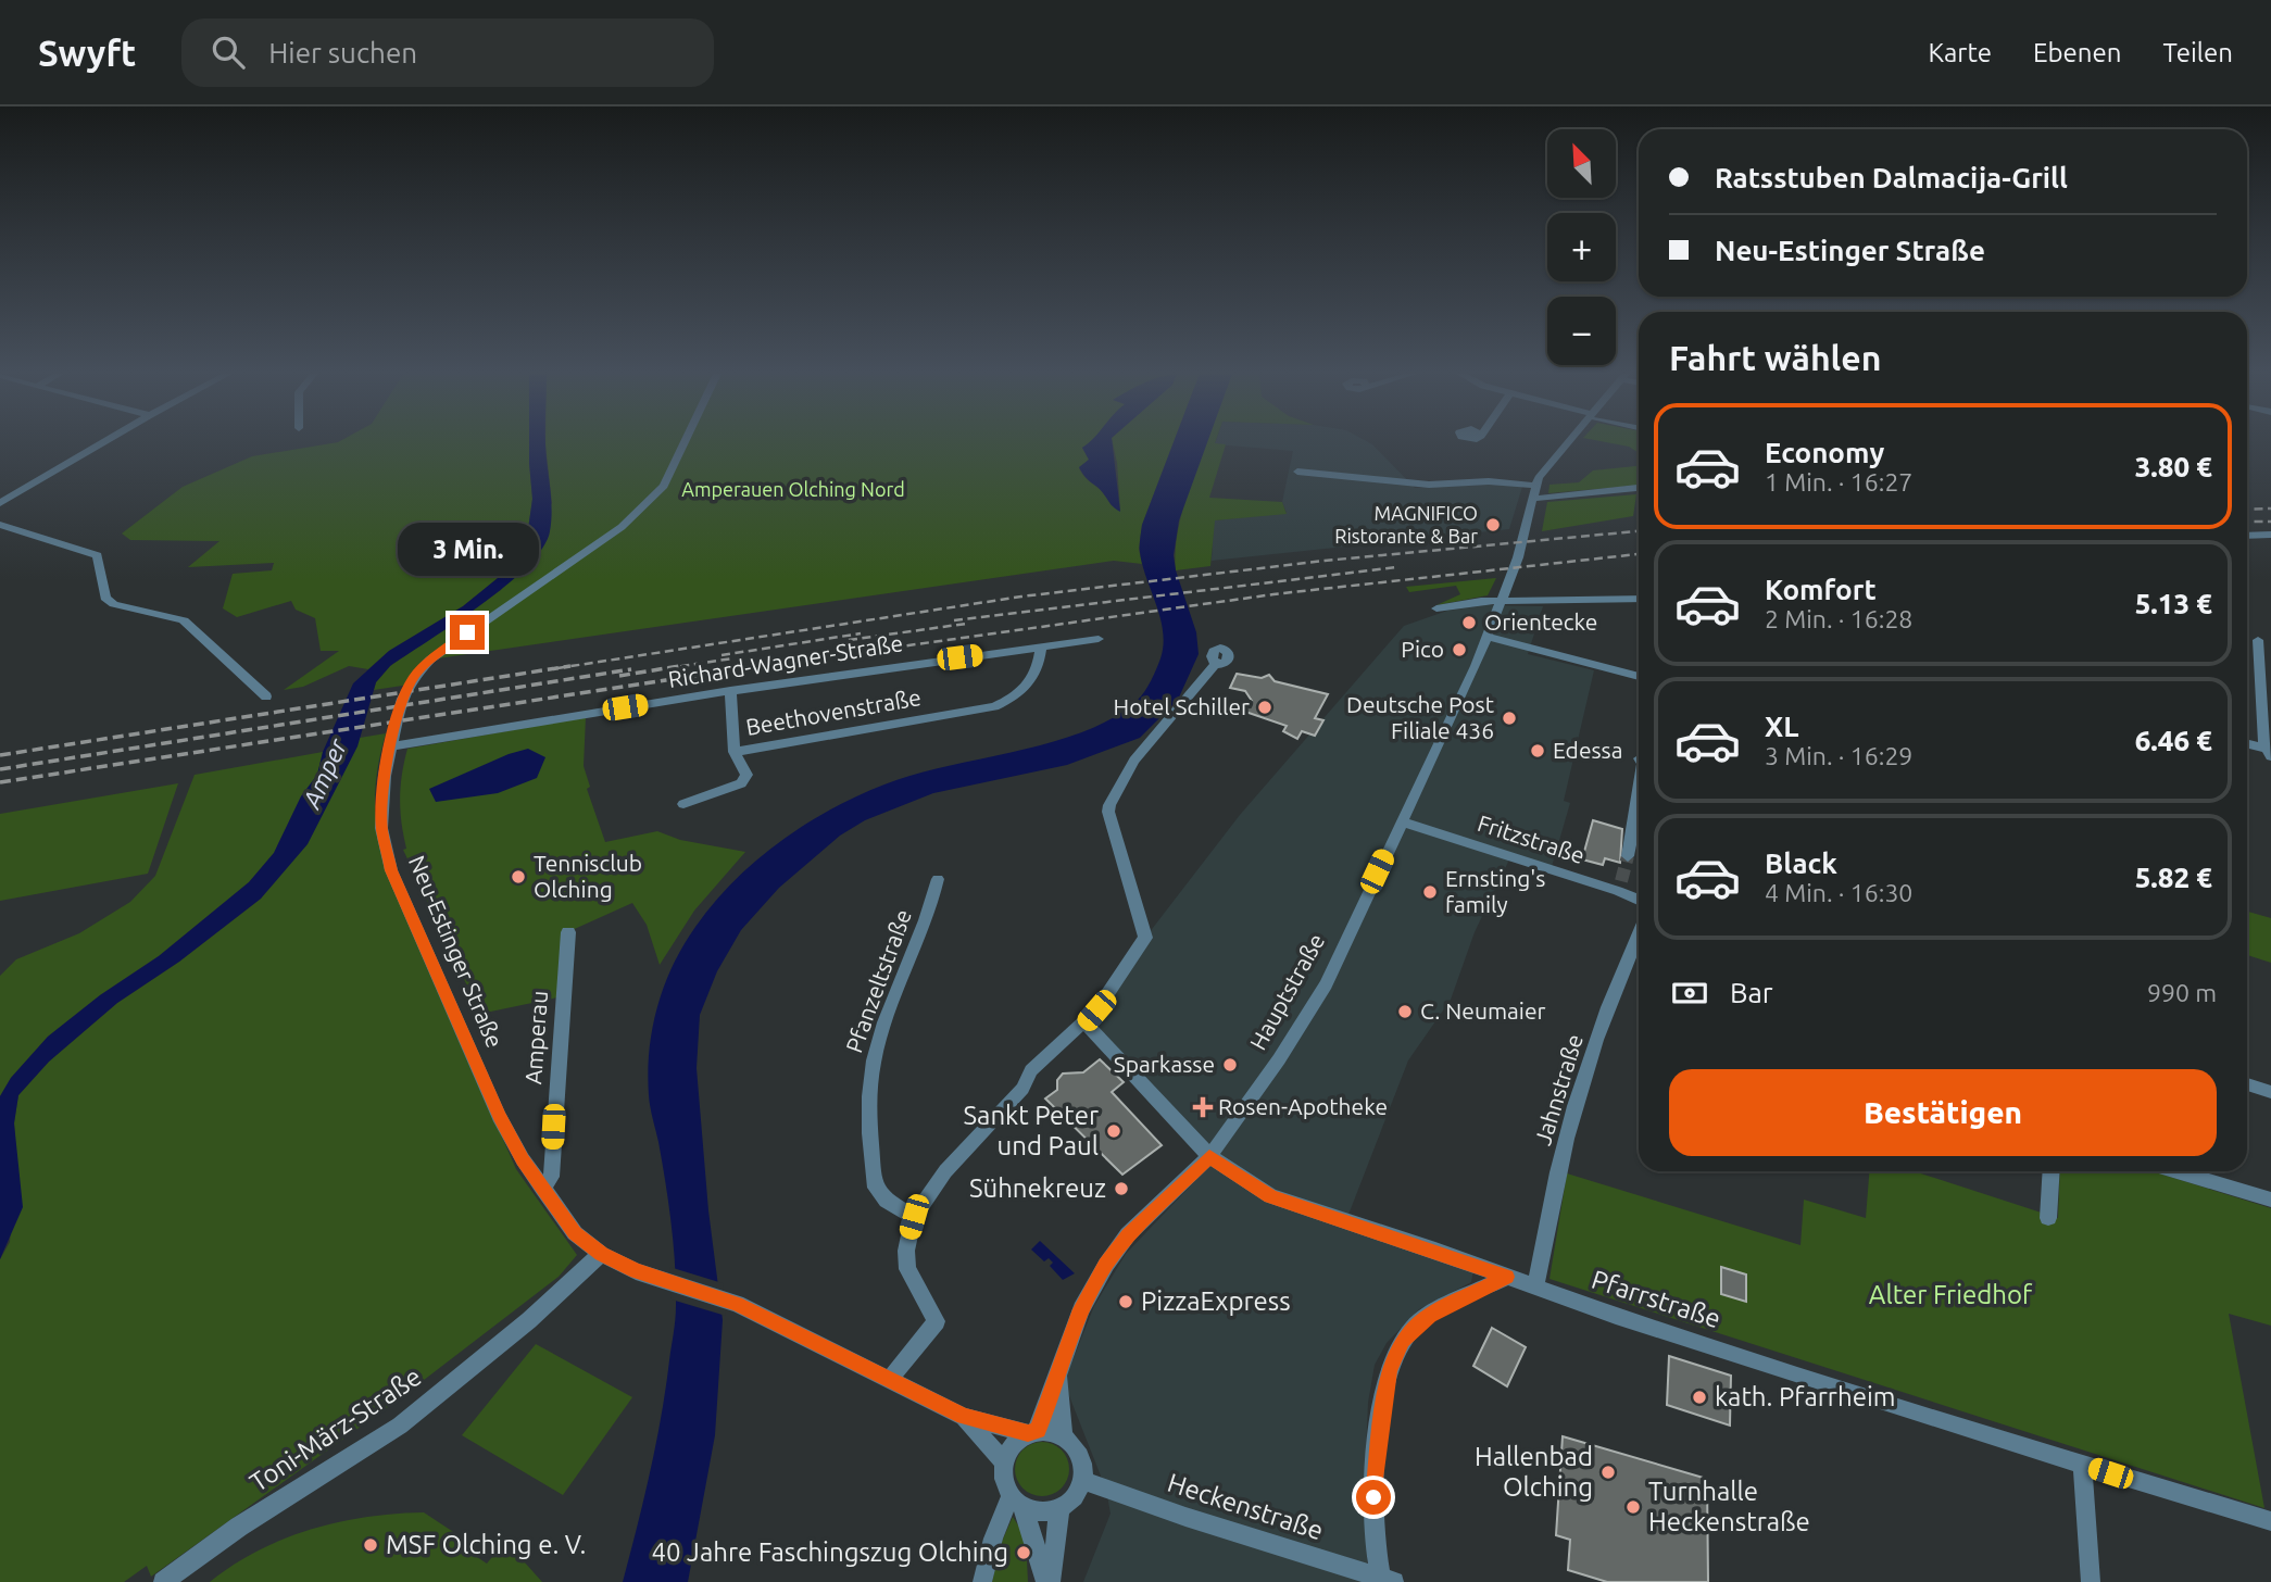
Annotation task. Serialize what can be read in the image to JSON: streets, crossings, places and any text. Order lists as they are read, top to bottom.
{
  "streets": {
    "street": [
      "Richard-Wagner-Straße",
      "Beethovenstraße",
      "Fritzstraße",
      "Neu-Estinger Straße",
      "Pfanzeltstraße",
      "Hauptstraße",
      "Amperau",
      "Jahnstraße",
      "Pfarrstraße",
      "Toni-März-Straße",
      "Heckenstraße"
    ]
  },
  "crossings": [
    ["Richard-Wagner-Straße", "Beethovenstraße"],
    ["Richard-Wagner-Straße", "Neu-Estinger Straße"],
    ["Fritzstraße", "Hauptstraße"],
    ["Neu-Estinger Straße", "Hauptstraße"],
    ["Neu-Estinger Straße", "Amperau"],
    ["Neu-Estinger Straße", "Toni-März-Straße"],
    ["Neu-Estinger Straße", "Heckenstraße"],
    ["Hauptstraße", "Pfarrstraße"],
    ["Hauptstraße", "Heckenstraße"],
    ["Jahnstraße", "Pfarrstraße"]
  ],
  "water": ["Amper"],
  "parks": ["Amperauen Olching Nord", "Alter Friedhof"],
  "places": {
    "other": [
      "MAGNIFICO Ristorante & Bar",
      "Orientecke",
      "Pico",
      "Hotel Schiller",
      "Deutsche Post Filiale 436",
      "Edessa",
      "Tennisclub Olching",
      "Ernsting's family",
      "C. Neumaier",
      "Sparkasse",
      "Sankt Peter und Paul",
      "Sühnekreuz",
      "PizzaExpress",
      "kath. Pfarrheim",
      "Hallenbad Olching",
      "Turnhalle Heckenstraße",
      "MSF Olching e. V.",
      "40 Jahre Faschingszug Olching"
    ],
    "health": ["Rosen-Apotheke"]
  },
  "north": "top left",
  "page": {
    "header": "Swyft",
    "search": "Hier suchen",
    "nav": ["Karte", "Ebenen", "Teilen"],
    "map_buttons": ["+", "−"],
    "banner": ["Ratsstuben Dalmacija-Grill", "Neu-Estinger Straße"],
    "heading": "Fahrt wählen",
    "list": [
      {
        "name": "Economy",
        "note": "1 Min. · 16:27",
        "value": "3.80 €"
      },
      {
        "name": "Komfort",
        "note": "2 Min. · 16:28",
        "value": "5.13 €"
      },
      {
        "name": "XL",
        "note": "3 Min. · 16:29",
        "value": "6.46 €"
      },
      {
        "name": "Black",
        "note": "4 Min. · 16:30",
        "value": "5.82 €"
      }
    ],
    "bubble": "3 Min.",
    "pay": ["Bar", "990 m"],
    "buttons": "Bestätigen"
  }
}
